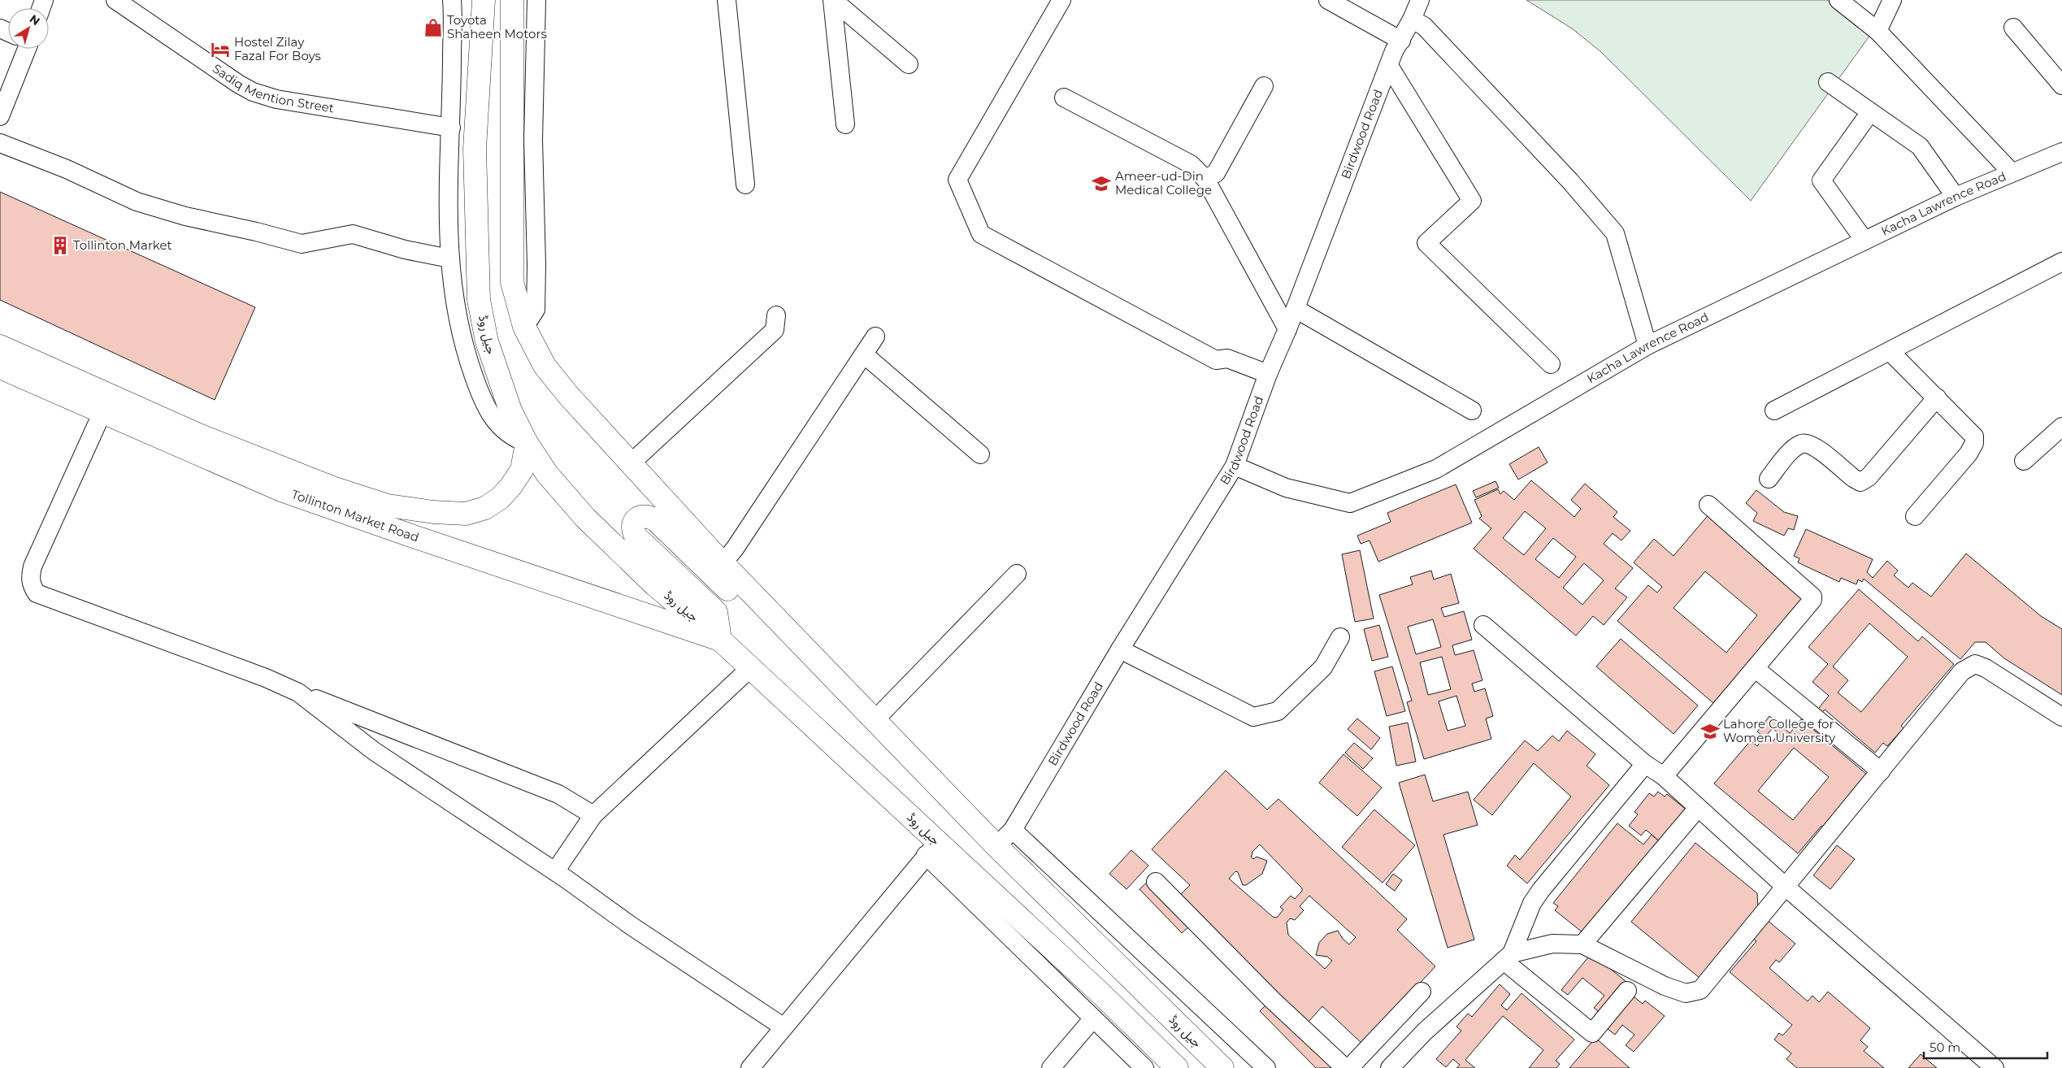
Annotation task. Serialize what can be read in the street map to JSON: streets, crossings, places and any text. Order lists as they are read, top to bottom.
{
  "streets": {
    "main road": ["جیل روڈ", "Tollinton Market Road"],
    "street": ["Sadiq Mention Street", "Birdwood Road", "Kacha Lawrence Road"]
  },
  "crossings": [
    ["Birdwood Road", "Kacha Lawrence Road"],
    ["Birdwood Road", "جیل روڈ"],
    ["جیل روڈ", "Tollinton Market Road"]
  ],
  "places": {
    "shop": ["Toyota Shaheen Motors"],
    "hotel": ["Hostel Zilay Fazal For Boys"],
    "school or university": ["Ameer-ud-Din Medical College", "Lahore College for Women University"],
    "building": ["Tollinton Market"]
  },
  "scale_bar": "50 m",
  "north": "top right"
}
